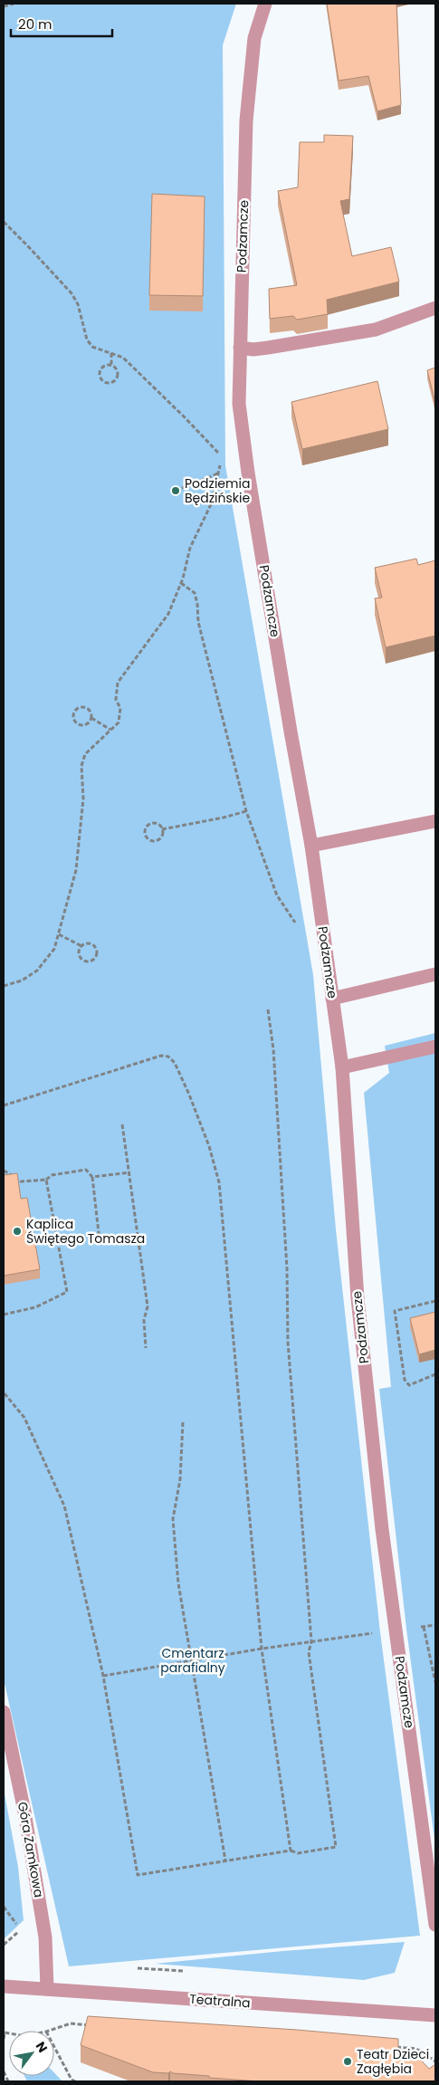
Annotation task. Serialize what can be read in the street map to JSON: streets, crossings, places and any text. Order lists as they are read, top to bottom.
{
  "streets": {
    "street": ["Podzamcze", "Góra Zamkowa", "Teatralna"]
  },
  "crossings": [
    ["Góra Zamkowa", "Teatralna"]
  ],
  "parks": ["Cmentarz parafialny"],
  "places": ["Podziemia Będzińskie", "Kaplica Świętego Tomasza", "Teatr Dzieci Zagłębia"],
  "scale_bar": "20 m",
  "north": "top right"
}
